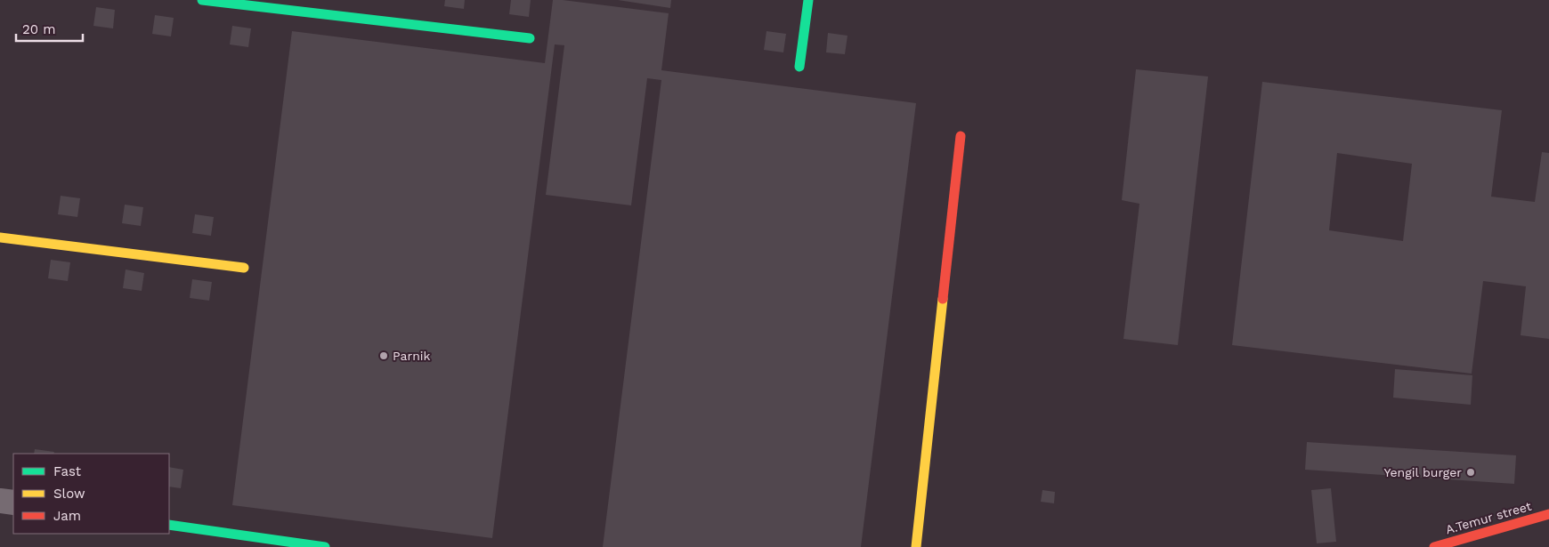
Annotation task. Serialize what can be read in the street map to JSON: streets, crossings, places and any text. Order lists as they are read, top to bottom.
{
  "streets": {
    "street": ["A.Temur street"]
  },
  "places": ["Parnik", "Yengil burger"],
  "legend": ["Fast", "Slow", "Jam"],
  "scale_bar": "20 m"
}
